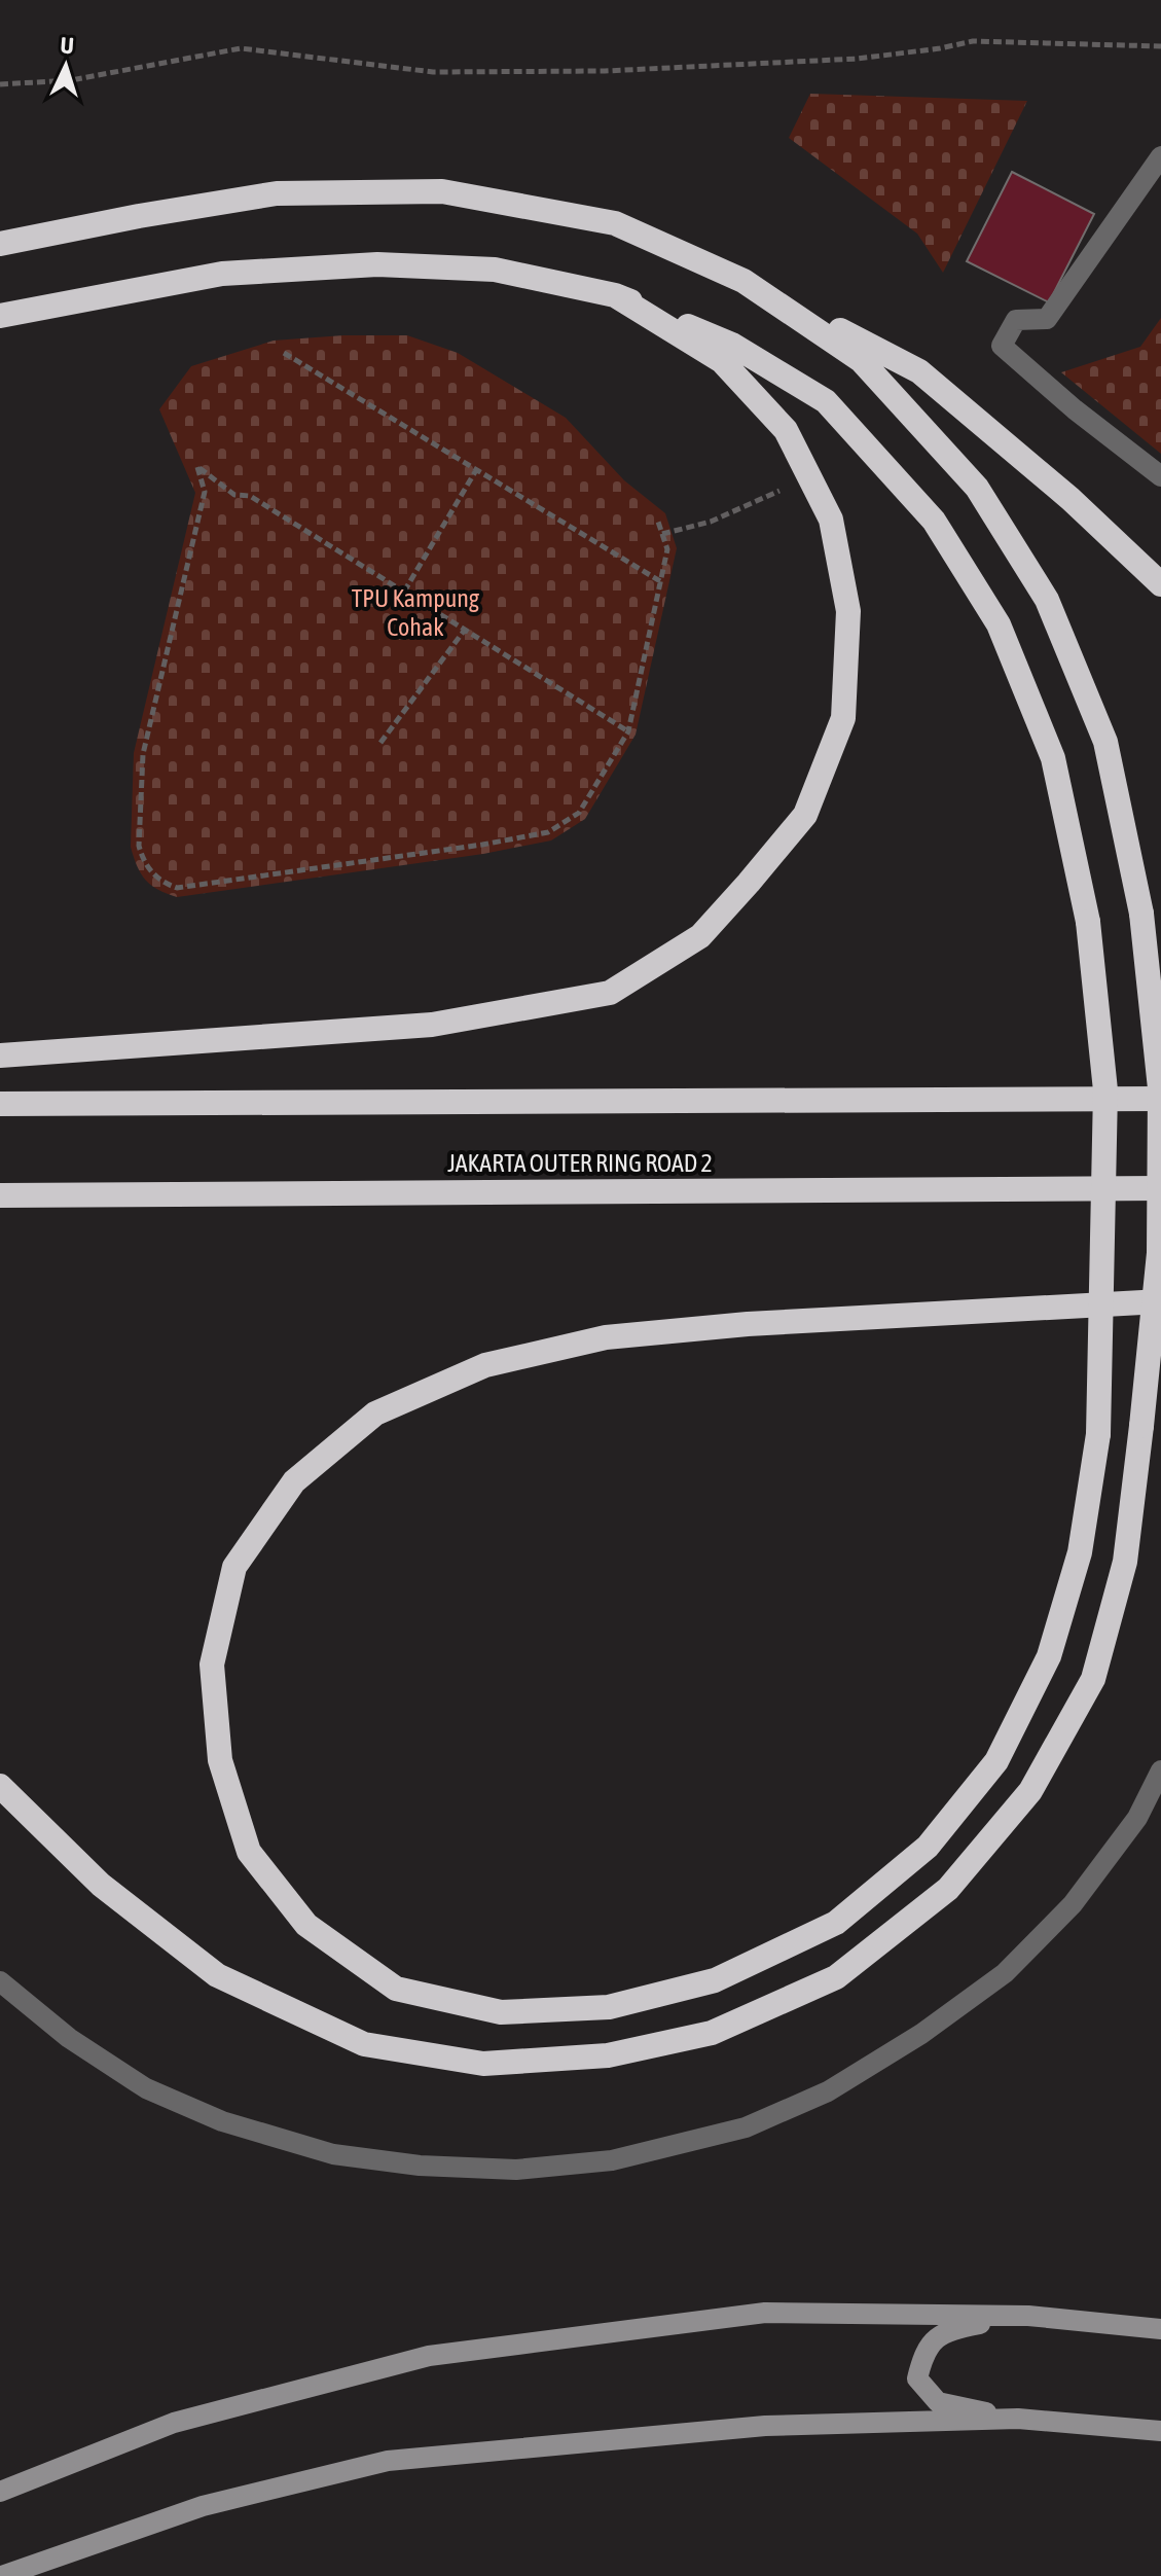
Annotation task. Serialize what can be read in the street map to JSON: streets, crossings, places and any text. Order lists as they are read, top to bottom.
{
  "streets": {
    "highway": ["JAKARTA OUTER RING ROAD 2"]
  },
  "parks": ["TPU Kampung Cohak"],
  "north": "top"
}
